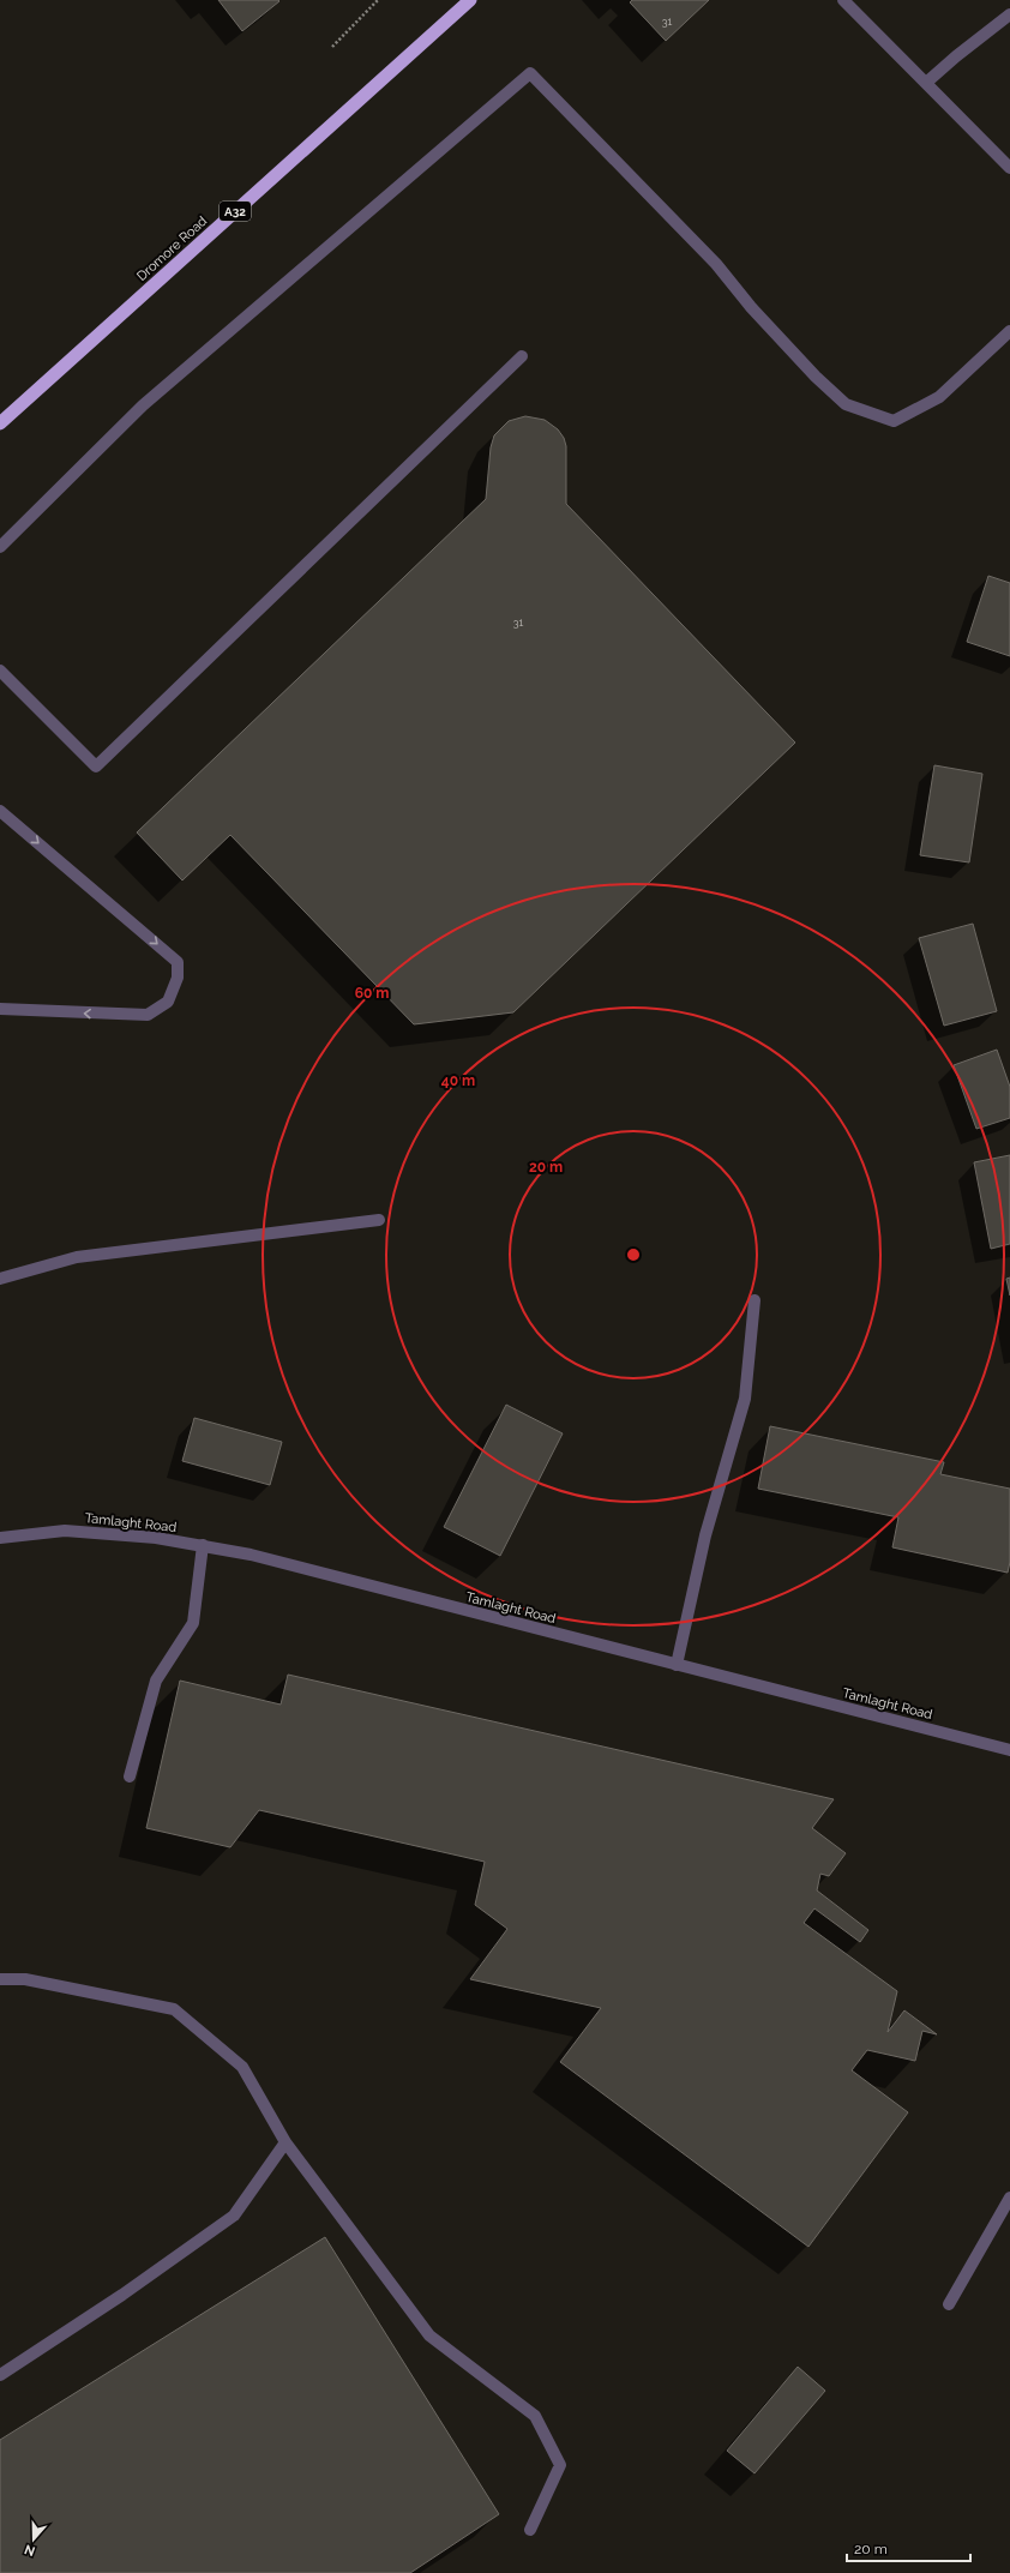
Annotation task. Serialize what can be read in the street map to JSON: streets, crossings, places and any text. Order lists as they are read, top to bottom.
{
  "streets": {
    "highway": ["A32", "Dromore Road"],
    "street": ["Tamlaght Road"]
  },
  "house_numbers": ["31", "31"],
  "scale_bar": "20 m",
  "north": "bottom",
  "rings": ["60 m", "40 m", "20 m"]
}
